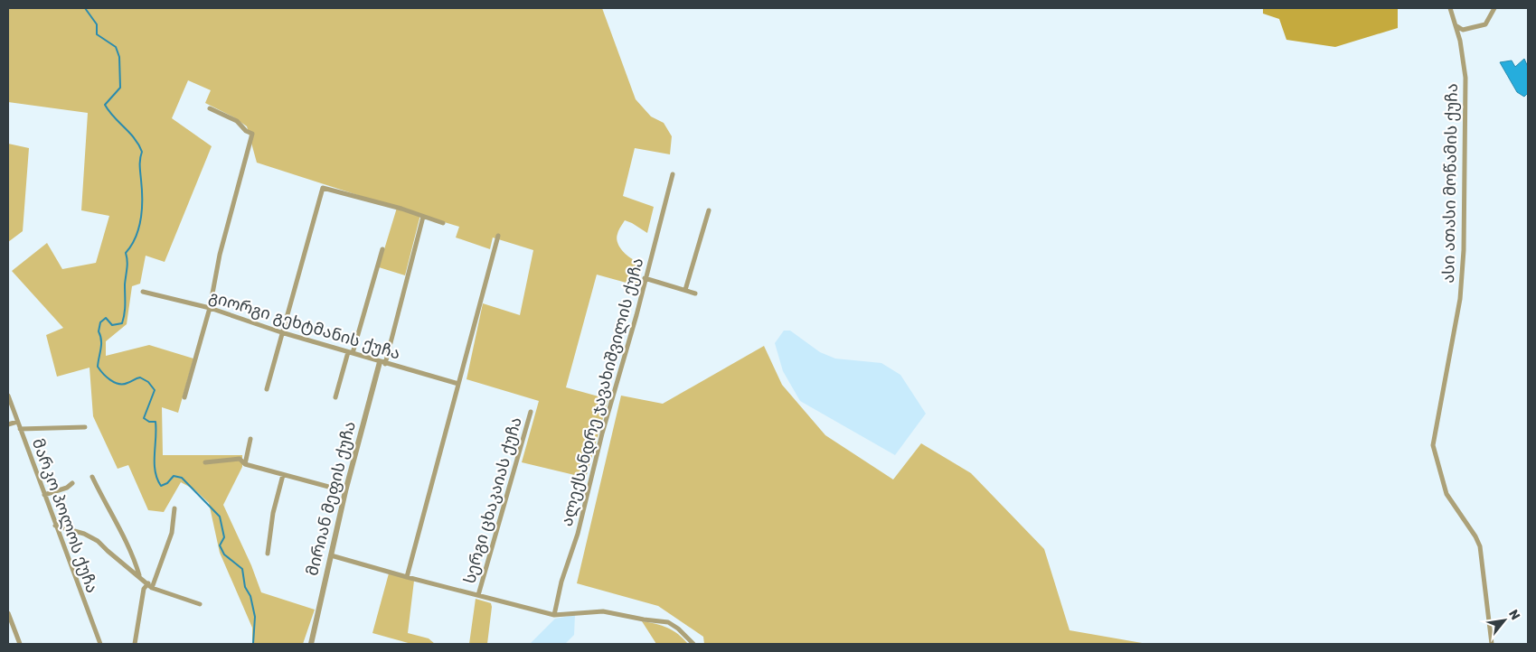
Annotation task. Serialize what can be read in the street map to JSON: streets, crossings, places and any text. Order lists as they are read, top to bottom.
{
  "streets": {
    "street": [
      "ასი ათასი მოწამის ქუჩა",
      "გიორგი გეხტმანის ქუჩა",
      "ალექსანდრე ჯავახიშვილის ქუჩა",
      "მირიან მეფის ქუჩა",
      "სერგი ცხაკაიას ქუჩა",
      "მარკო პოლოს ქუჩა"
    ]
  },
  "crossings": [
    ["გიორგი გეხტმანის ქუჩა", "მირიან მეფის ქუჩა"]
  ],
  "north": "top right"
}
